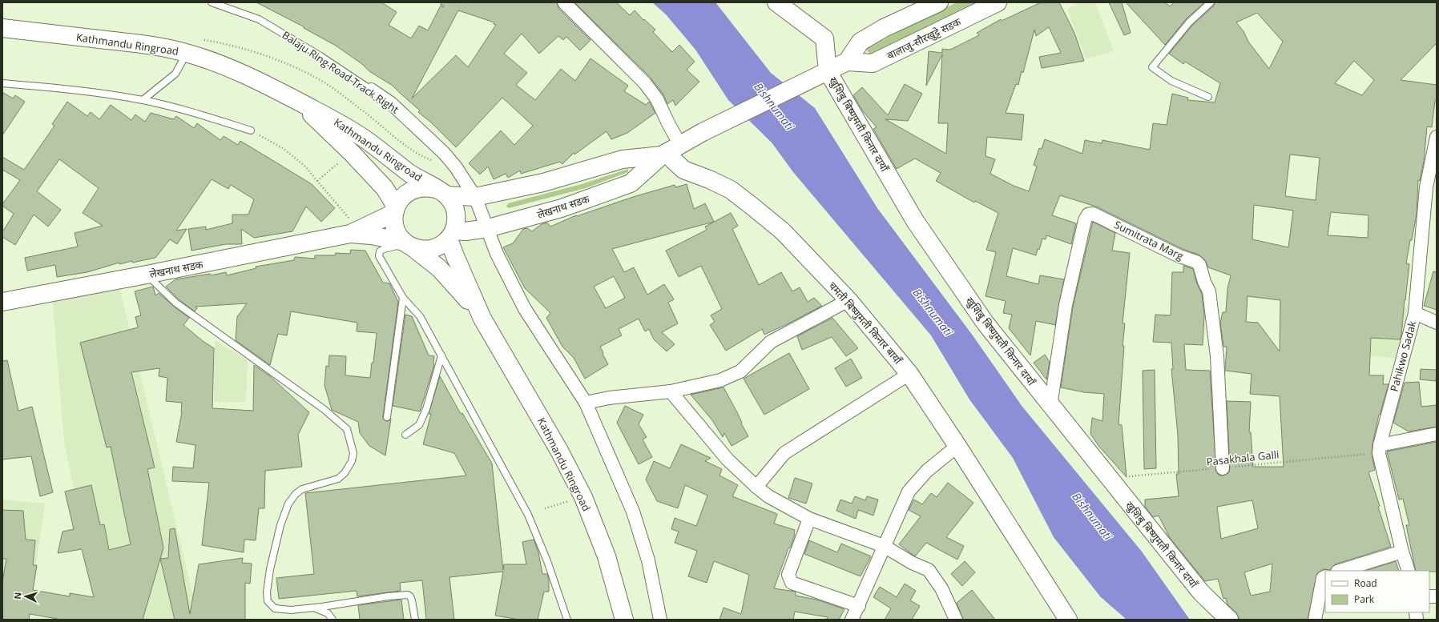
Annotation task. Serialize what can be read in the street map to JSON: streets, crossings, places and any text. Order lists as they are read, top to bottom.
{
  "streets": {
    "main road": [
      "बालाजु-सौरखुट्टे सडक",
      "Kathmandu Ringroad",
      "खुशिबु बिष्णुमती किनार दायाँ",
      "लेखनाथ सडक",
      "चमती बिष्णुमती किनार बायाँ"
    ],
    "street": ["Balaju Ring Road Track Right", "Sumitrata Marg", "Pahikwo Sadak"],
    "path": ["Pasakhala Galli"]
  },
  "crossings": [
    ["Kathmandu Ringroad", "लेखनाथ सडक"],
    ["Balaju Ring Road Track Right", "लेखनाथ सडक"],
    ["खुशिबु बिष्णुमती किनार दायाँ", "लेखनाथ सडक"],
    ["खुशिबु बिष्णुमती किनार दायाँ", "Sumitrata Marg"],
    ["खुशिबु बिष्णुमती किनार दायाँ", "Pasakhala Galli"],
    ["लेखनाथ सडक", "चमती बिष्णुमती किनार बायाँ"],
    ["Sumitrata Marg", "Pasakhala Galli"],
    ["Pahikwo Sadak", "Pasakhala Galli"]
  ],
  "water": ["Bishnumati"],
  "legend": ["Road", "Park"],
  "north": "left"
}
